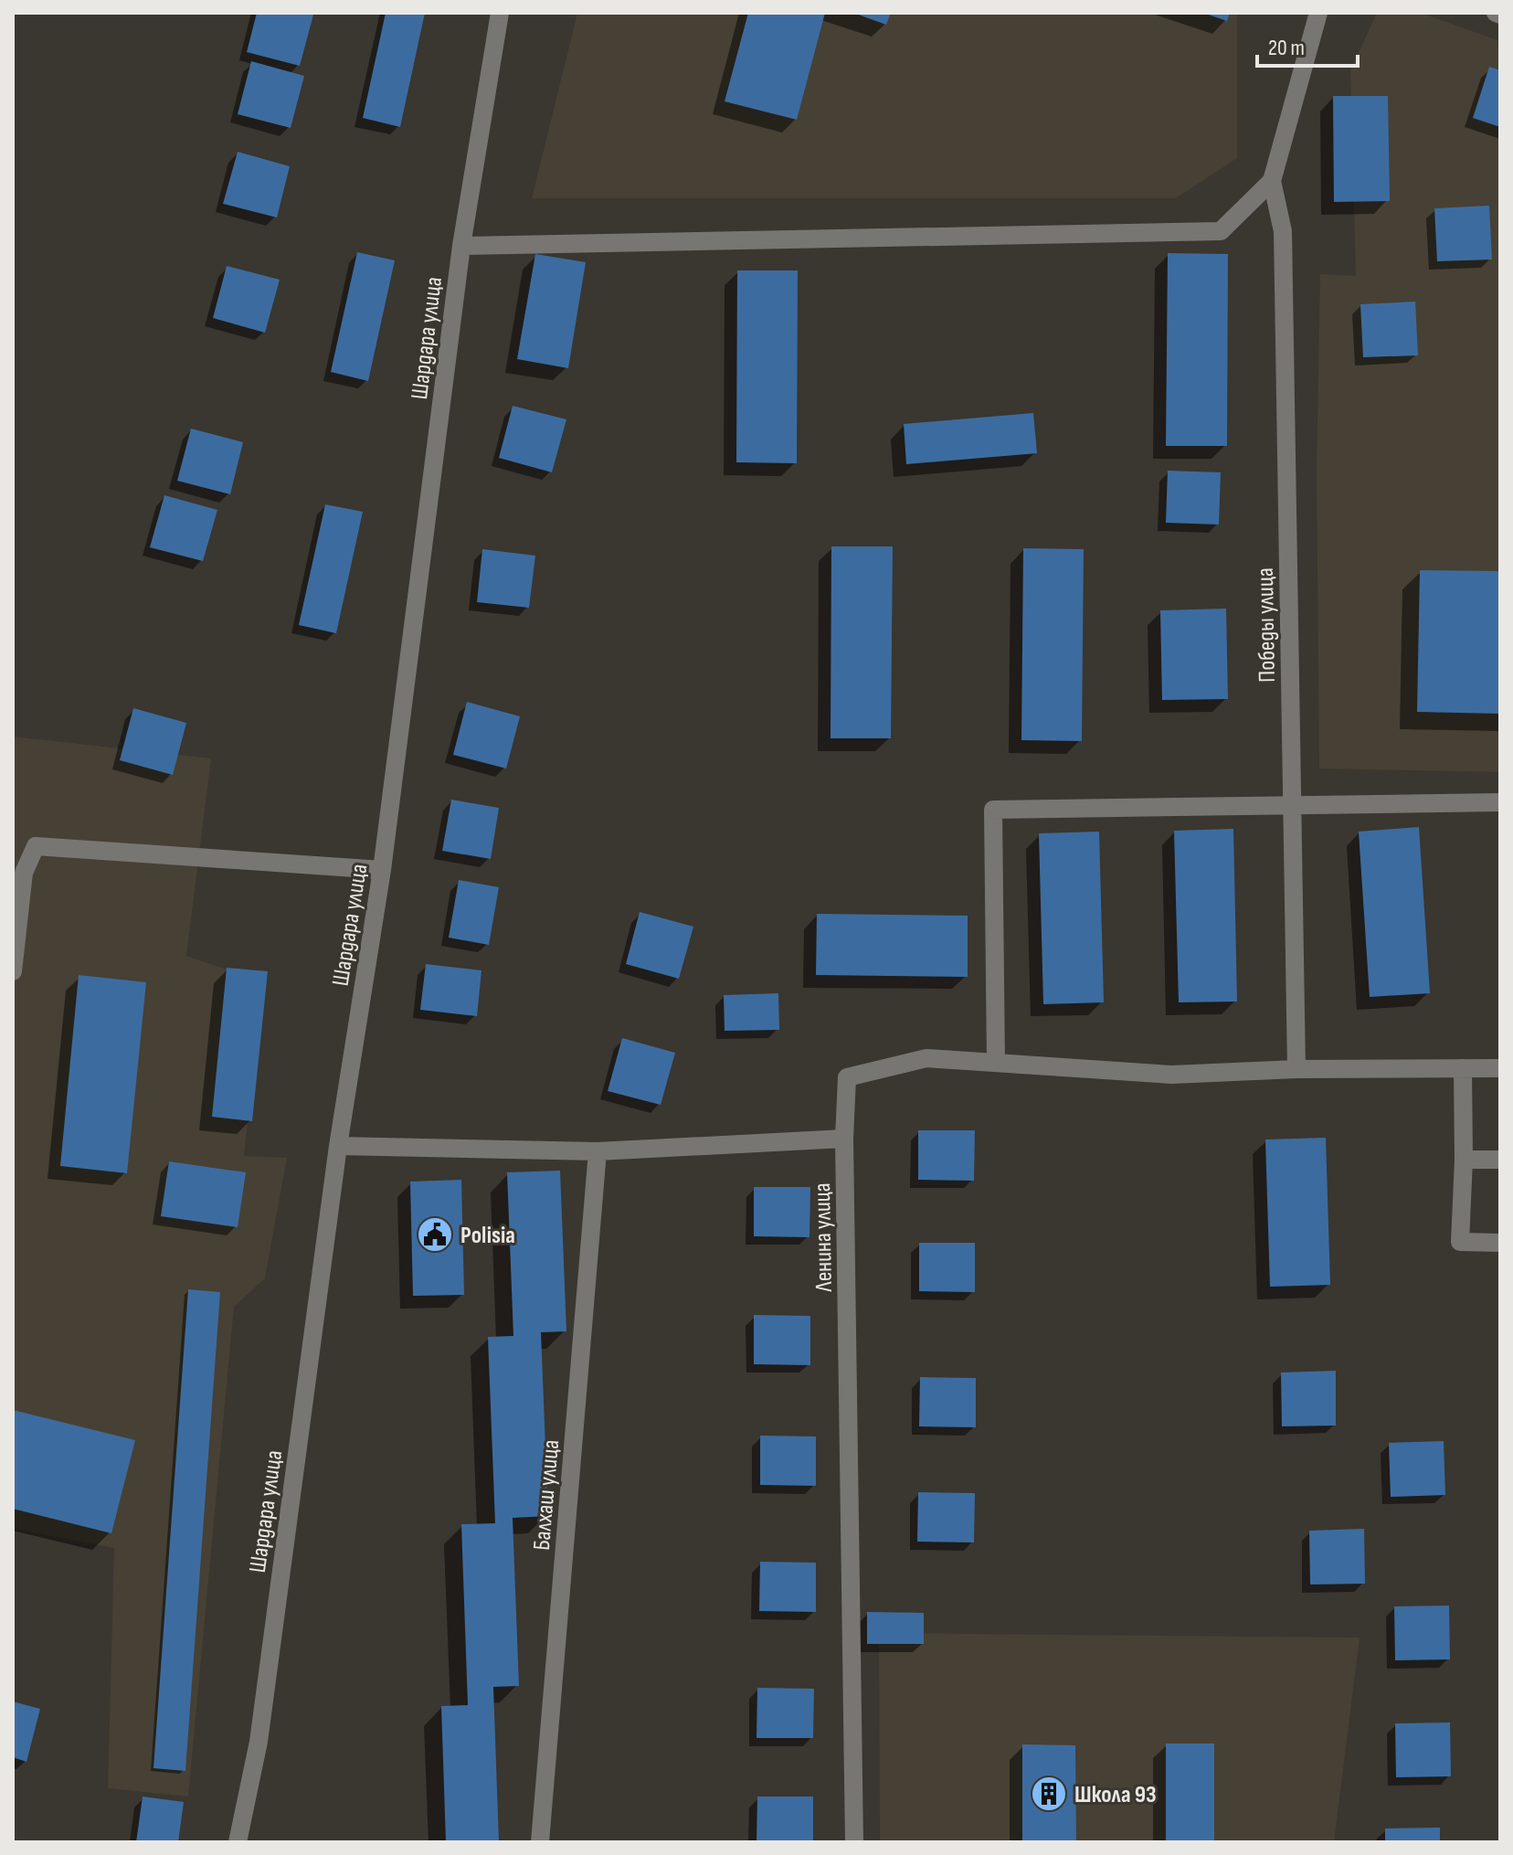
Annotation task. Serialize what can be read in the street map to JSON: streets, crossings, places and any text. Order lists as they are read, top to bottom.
{
  "streets": {
    "street": [
      "Шардара улица",
      "Победы улица",
      "Ленина улица",
      "Балхаш улица"
    ]
  },
  "places": {
    "public building": ["Polisia"],
    "building": ["Школа 93"]
  },
  "scale_bar": "20 m"
}
